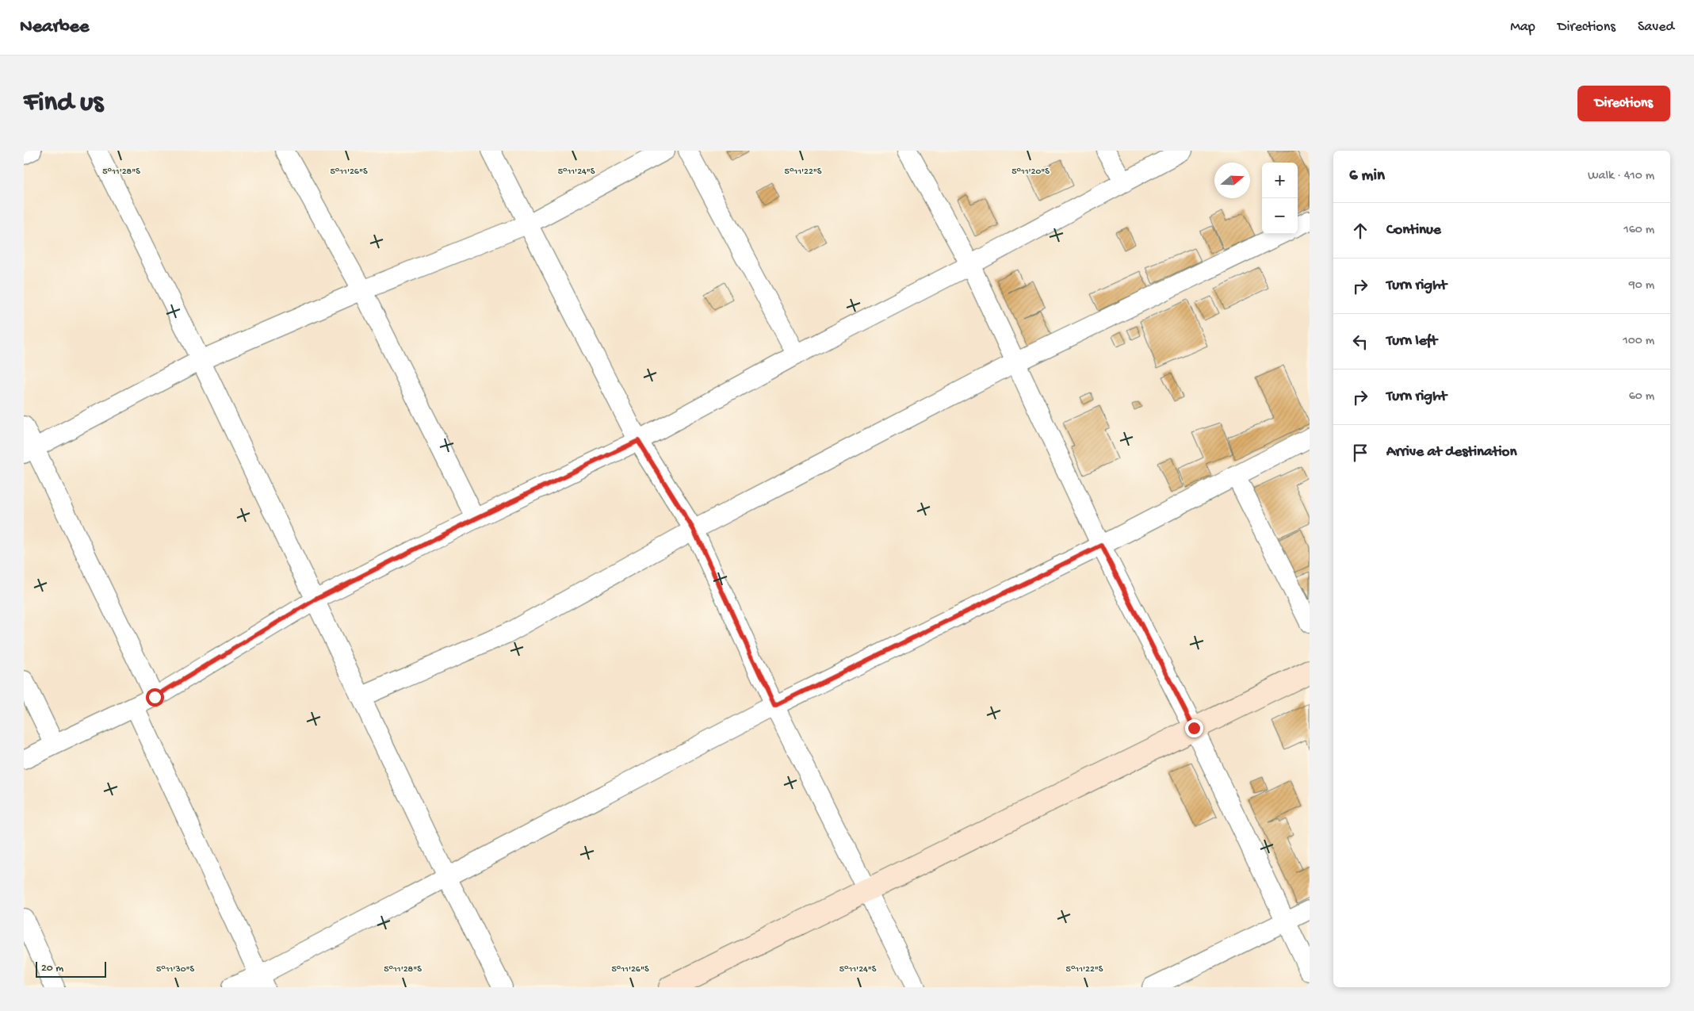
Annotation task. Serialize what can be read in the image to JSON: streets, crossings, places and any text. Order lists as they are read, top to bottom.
{
  "scale_bar": "20 m",
  "north": "right",
  "page": {
    "header": "Nearbee",
    "nav": ["Map", "Directions", "Saved"],
    "buttons": "Directions",
    "title": "Find us",
    "heading": ["6 min", "Walk · 410 m"],
    "map_buttons": ["+", "−"],
    "list": [
      ["Continue", "160 m"],
      ["Turn right", "90 m"],
      ["Turn left", "100 m"],
      ["Turn right", "60 m"],
      "Arrive at destination"
    ],
    "scale": "20 m"
  },
  "coordinates": [
    "5°11'20\"S",
    "5°11'28\"S",
    "5°11'26\"S",
    "5°11'24\"S",
    "5°11'22\"S",
    "5°11'30\"S"
  ]
}
